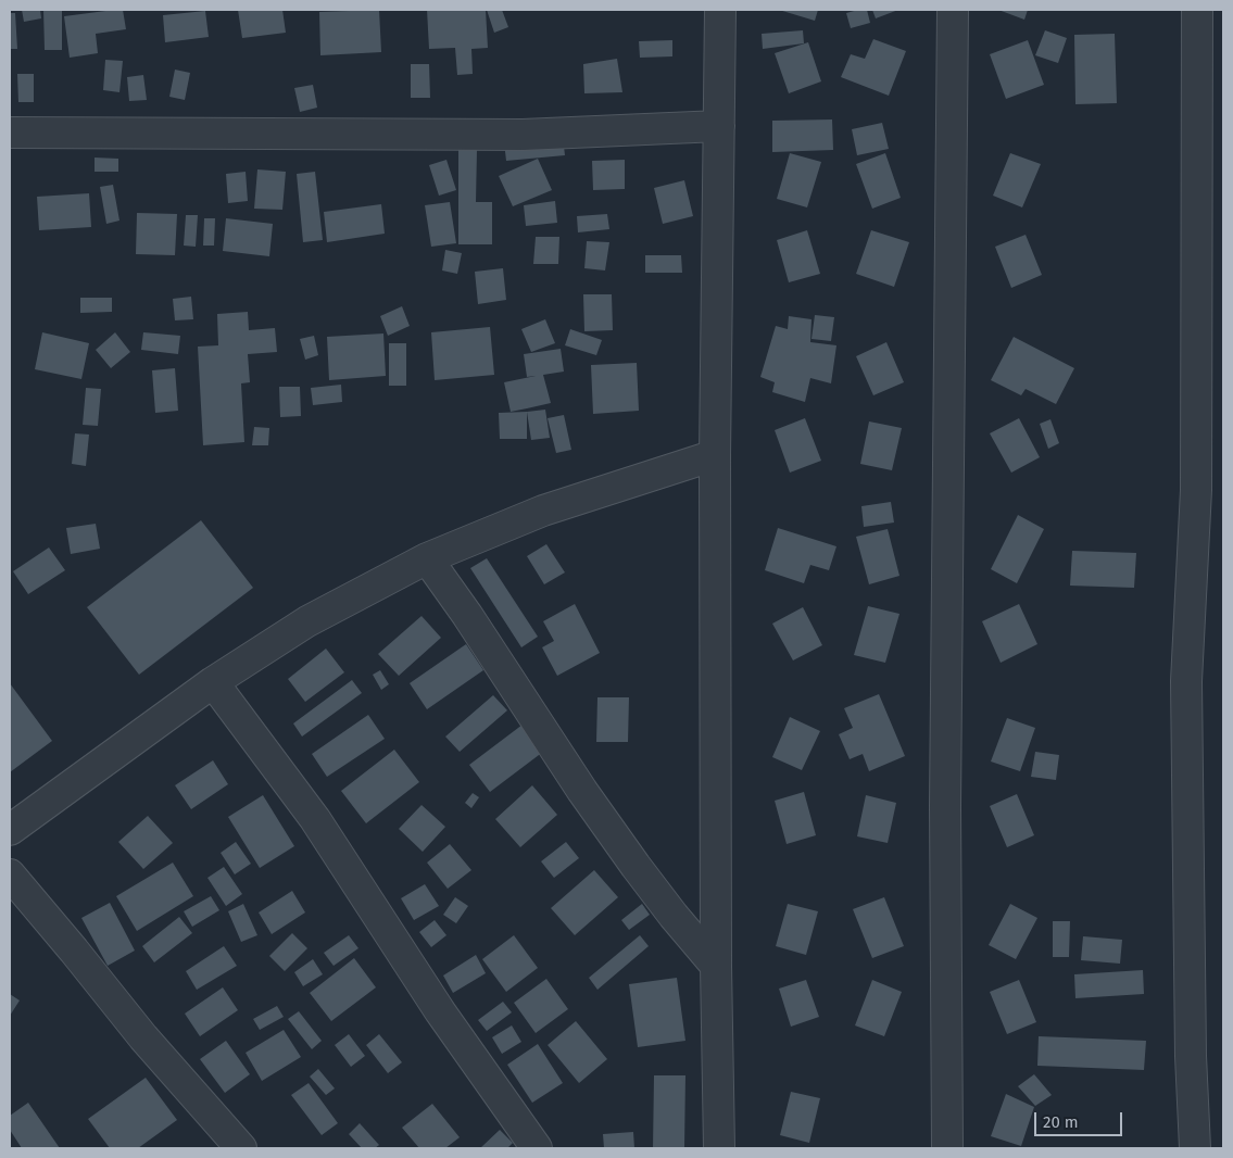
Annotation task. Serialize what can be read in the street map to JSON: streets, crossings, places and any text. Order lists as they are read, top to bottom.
{
  "scale_bar": "20 m"
}
